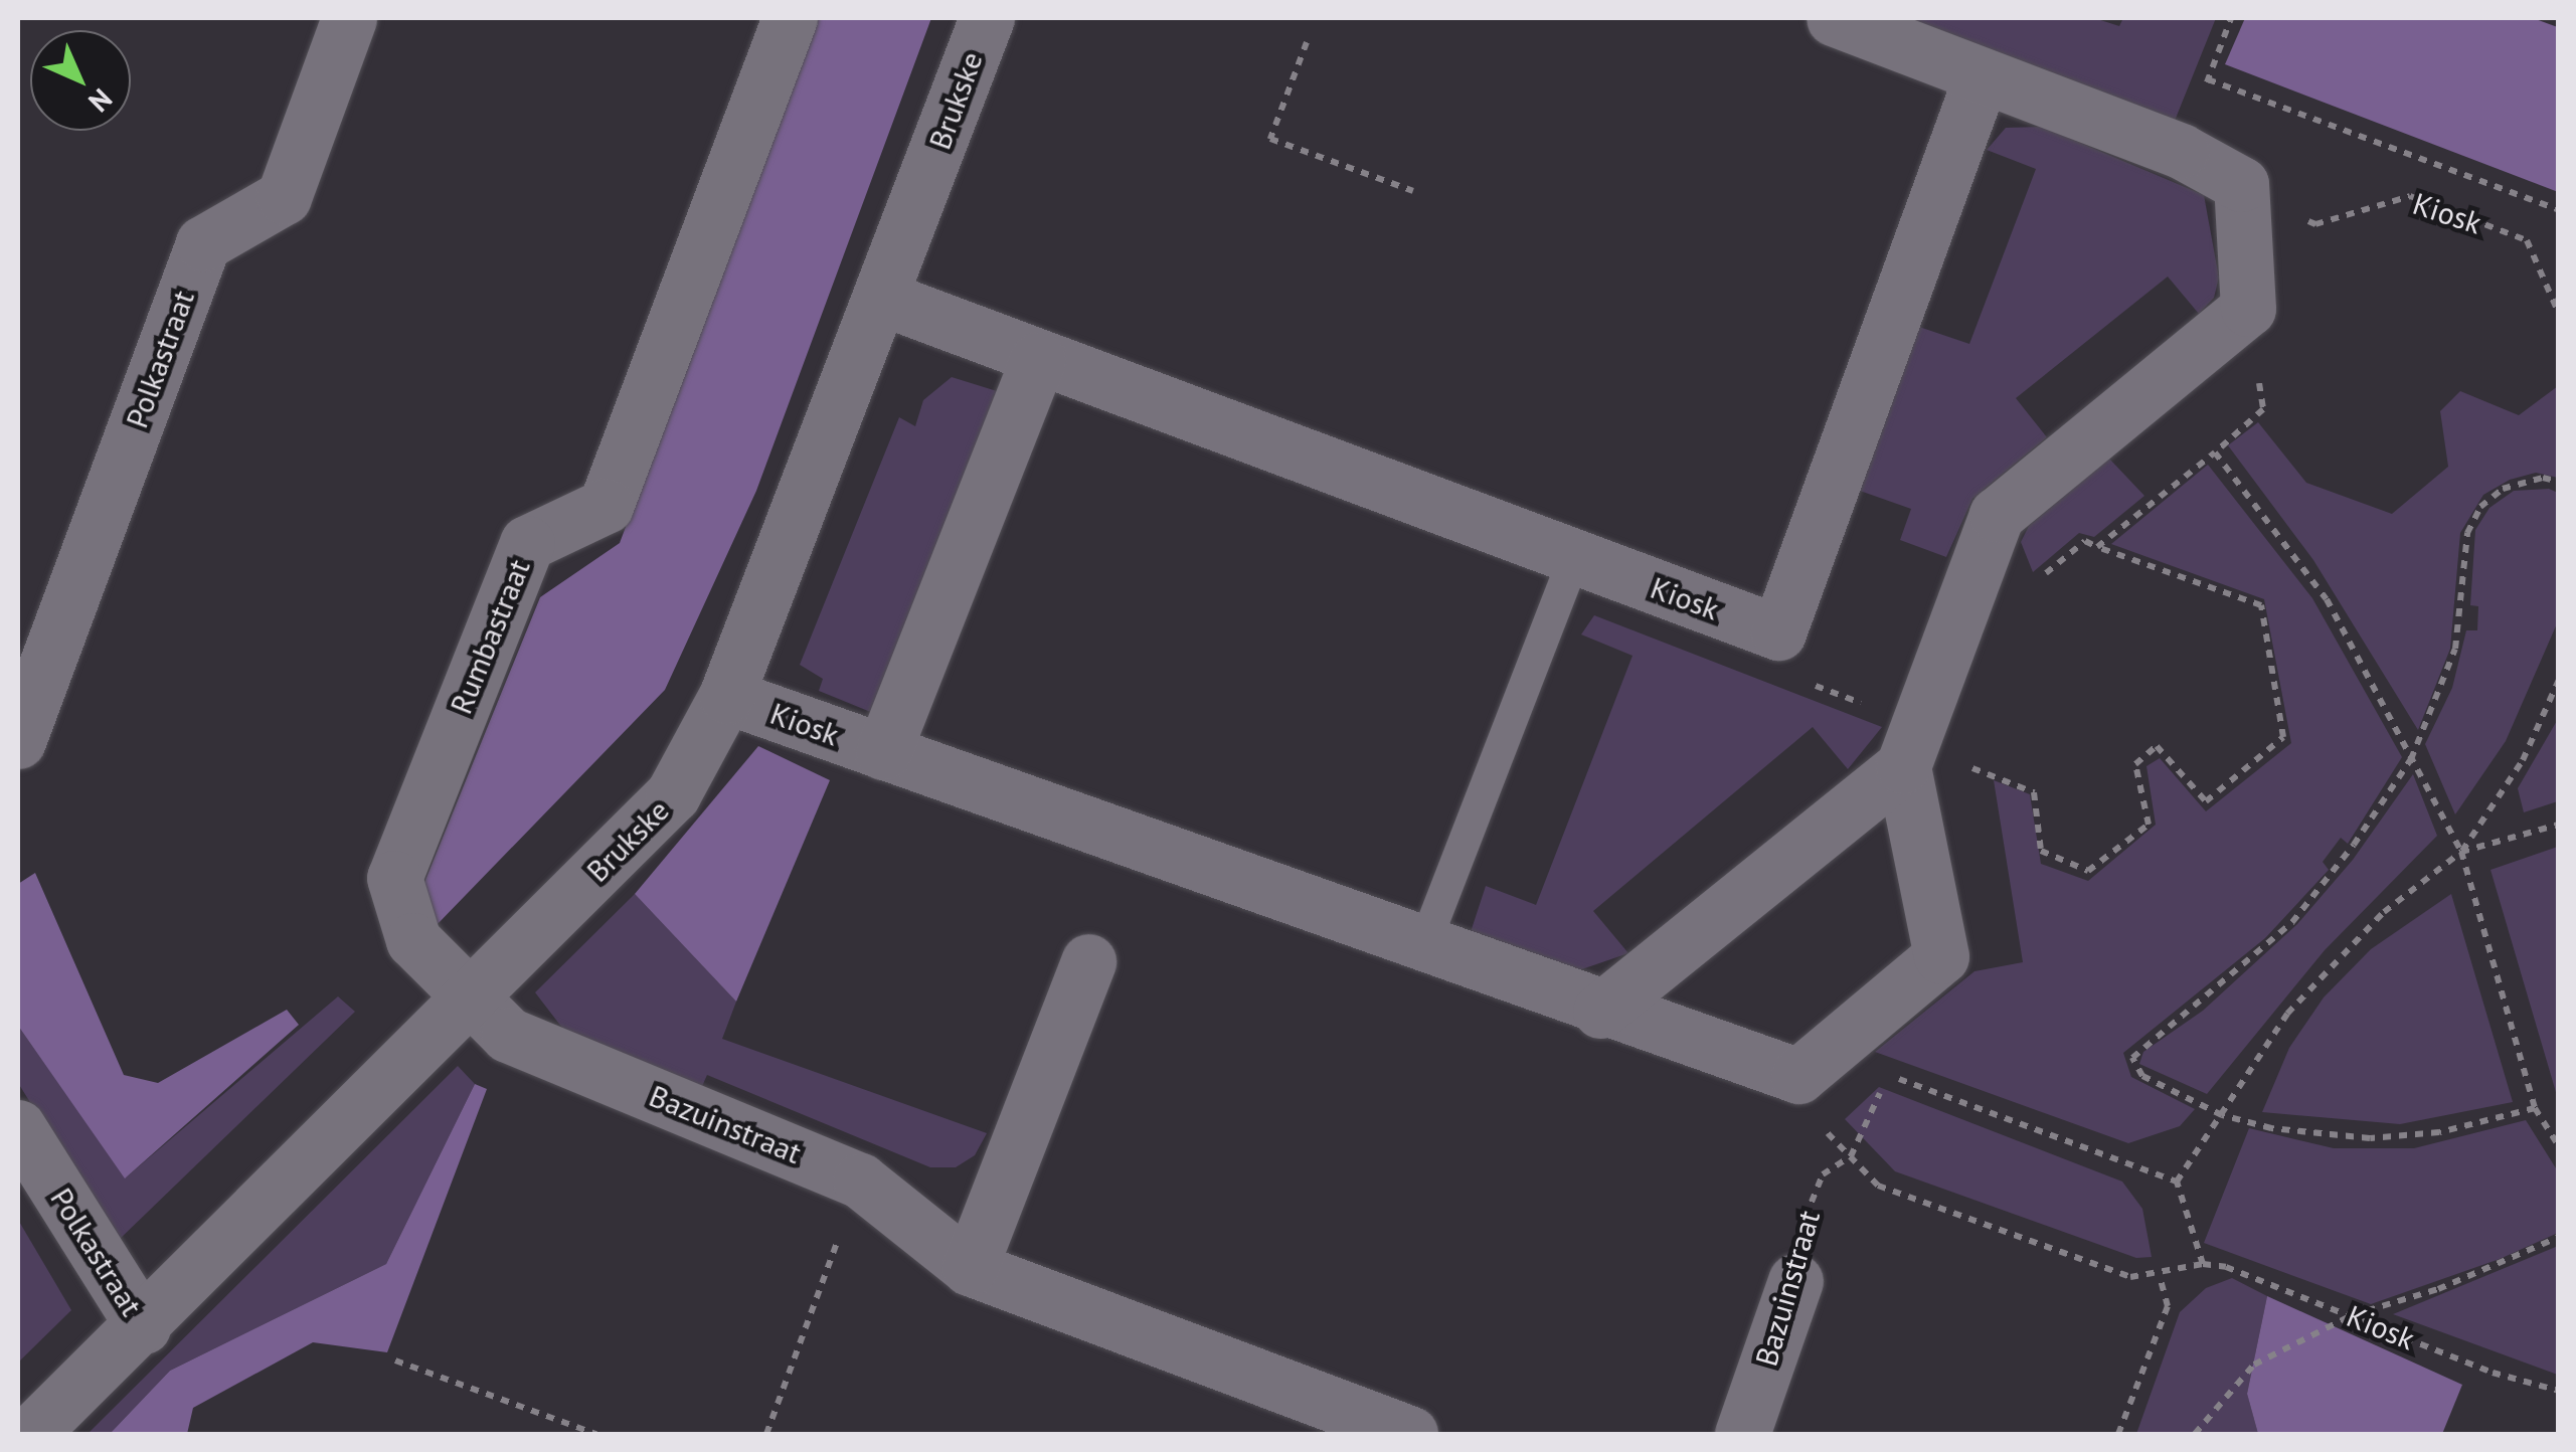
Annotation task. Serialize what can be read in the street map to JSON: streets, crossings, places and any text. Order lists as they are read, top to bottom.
{
  "streets": {
    "street": [
      "Brukske",
      "Kiosk",
      "Polkastraat",
      "Rumbastraat",
      "Bazuinstraat"
    ]
  },
  "crossings": [
    ["Brukske", "Kiosk"],
    ["Brukske", "Polkastraat"],
    ["Brukske", "Rumbastraat"],
    ["Brukske", "Bazuinstraat"],
    ["Rumbastraat", "Bazuinstraat"]
  ],
  "north": "bottom right"
}
